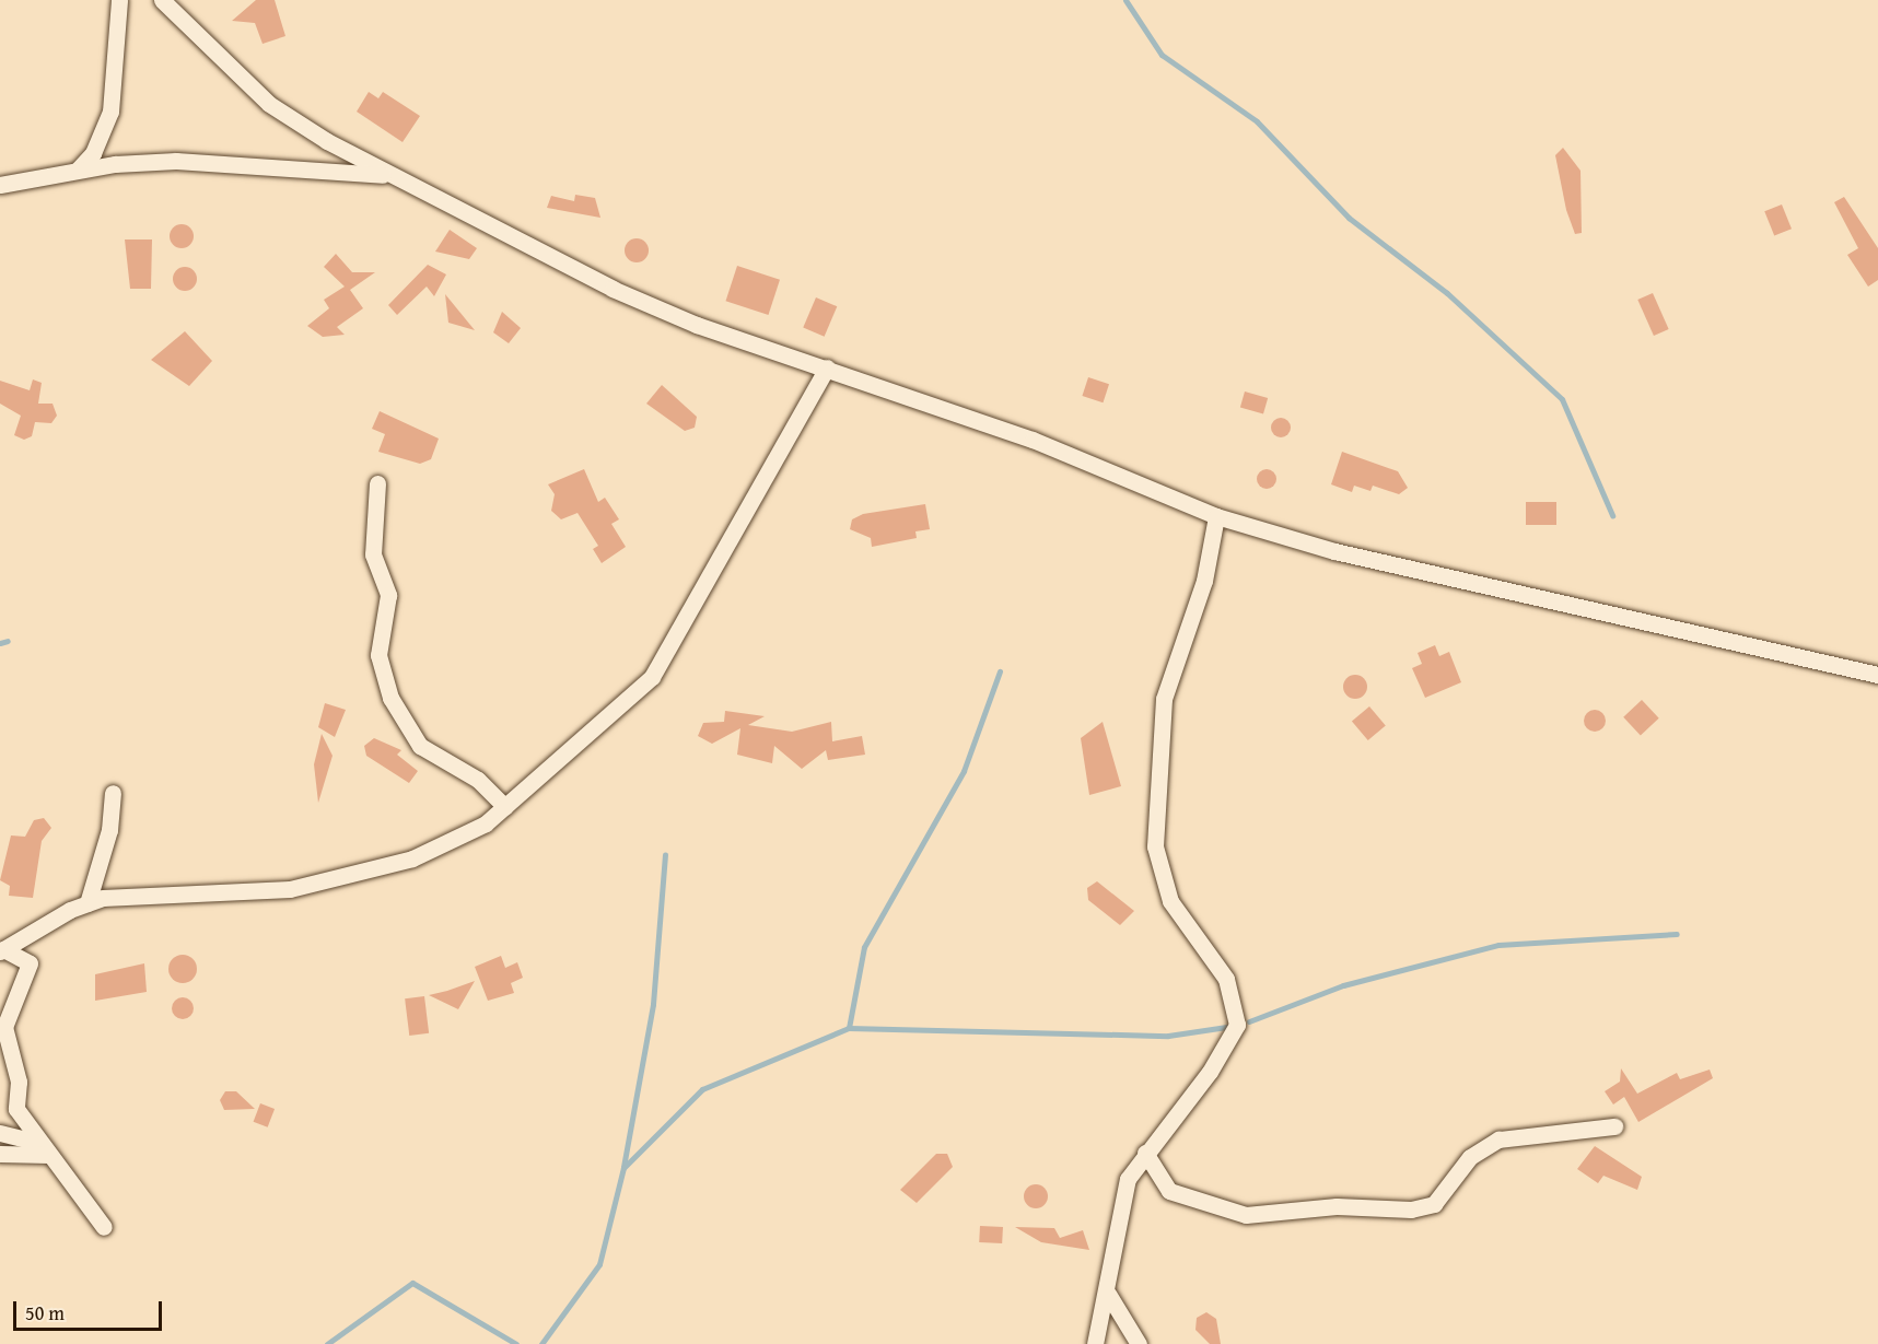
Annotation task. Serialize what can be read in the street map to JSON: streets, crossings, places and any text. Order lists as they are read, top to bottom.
{
  "scale_bar": "50 m"
}
